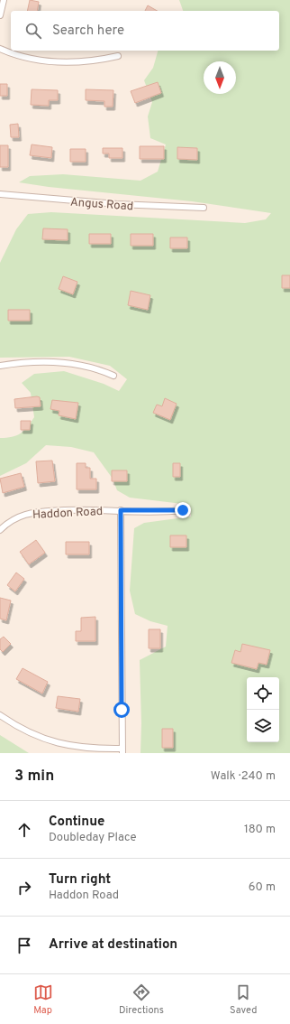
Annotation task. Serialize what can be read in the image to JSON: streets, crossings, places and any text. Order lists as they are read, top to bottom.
{
  "streets": {
    "street": ["Angus Road", "Haddon Road"]
  },
  "north": "bottom",
  "page": {
    "search": "Search here",
    "heading": ["3 min", "Walk · 240 m"],
    "list": [
      ["Continue", "Doubleday Place", "180 m"],
      ["Turn right", "Haddon Road", "60 m"],
      "Arrive at destination"
    ],
    "nav": ["Map", "Directions", "Saved"]
  }
}
